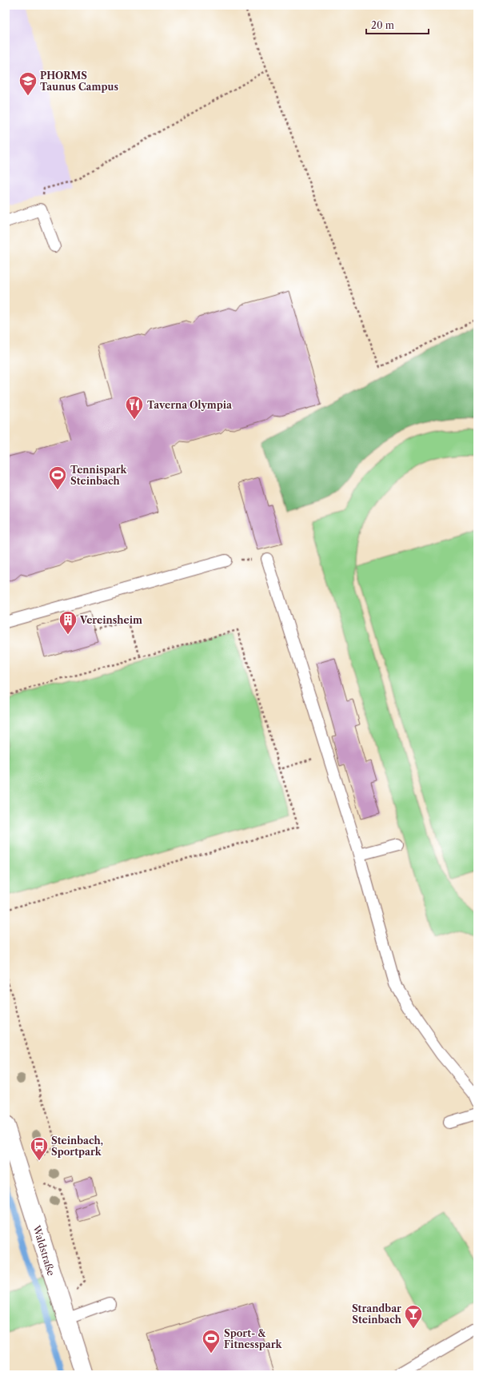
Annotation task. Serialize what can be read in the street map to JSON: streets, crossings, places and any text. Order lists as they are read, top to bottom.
{
  "streets": {
    "street": ["Waldstraße"]
  },
  "places": {
    "school or university": ["PHORMS Taunus Campus"],
    "restaurant": ["Taverna Olympia"],
    "sports": ["Tennispark Steinbach", "Sport- & Fitnesspark"],
    "building": ["Vereinsheim"],
    "bus stop": ["Steinbach, Sportpark"],
    "bar": ["Strandbar Steinbach"]
  },
  "scale_bar": "20 m"
}
